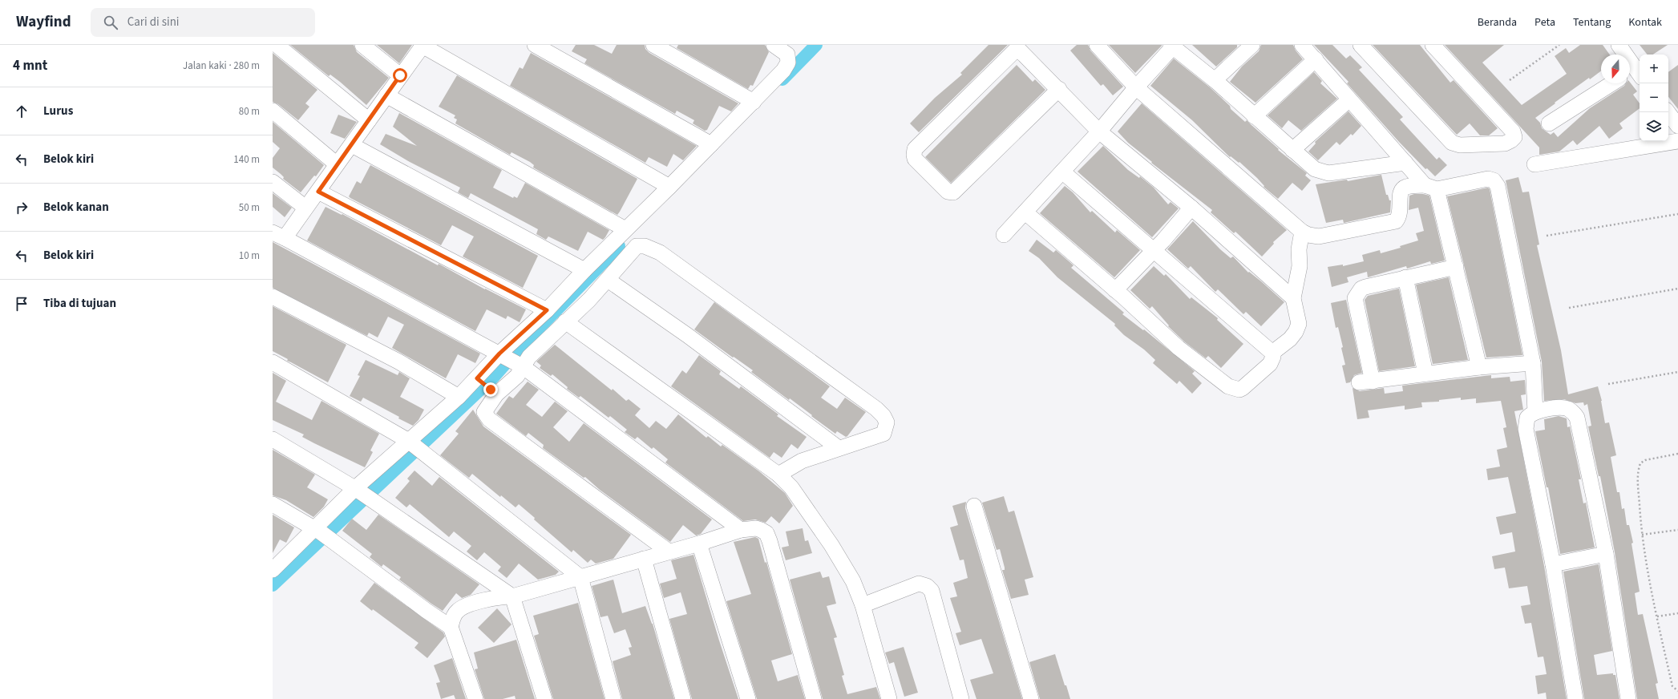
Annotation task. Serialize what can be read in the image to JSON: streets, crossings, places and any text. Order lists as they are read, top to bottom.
{
  "north": "bottom",
  "page": {
    "header": "Wayfind",
    "search": "Cari di sini",
    "nav": [
      "Beranda",
      "Peta",
      "Tentang",
      "Kontak"
    ],
    "heading": ["4 mnt", "Jalan kaki · 280 m"],
    "map_buttons": ["+", "−"],
    "list": [
      ["Lurus", "80 m"],
      ["Belok kiri", "140 m"],
      ["Belok kanan", "50 m"],
      ["Belok kiri", "10 m"],
      "Tiba di tujuan"
    ]
  }
}
